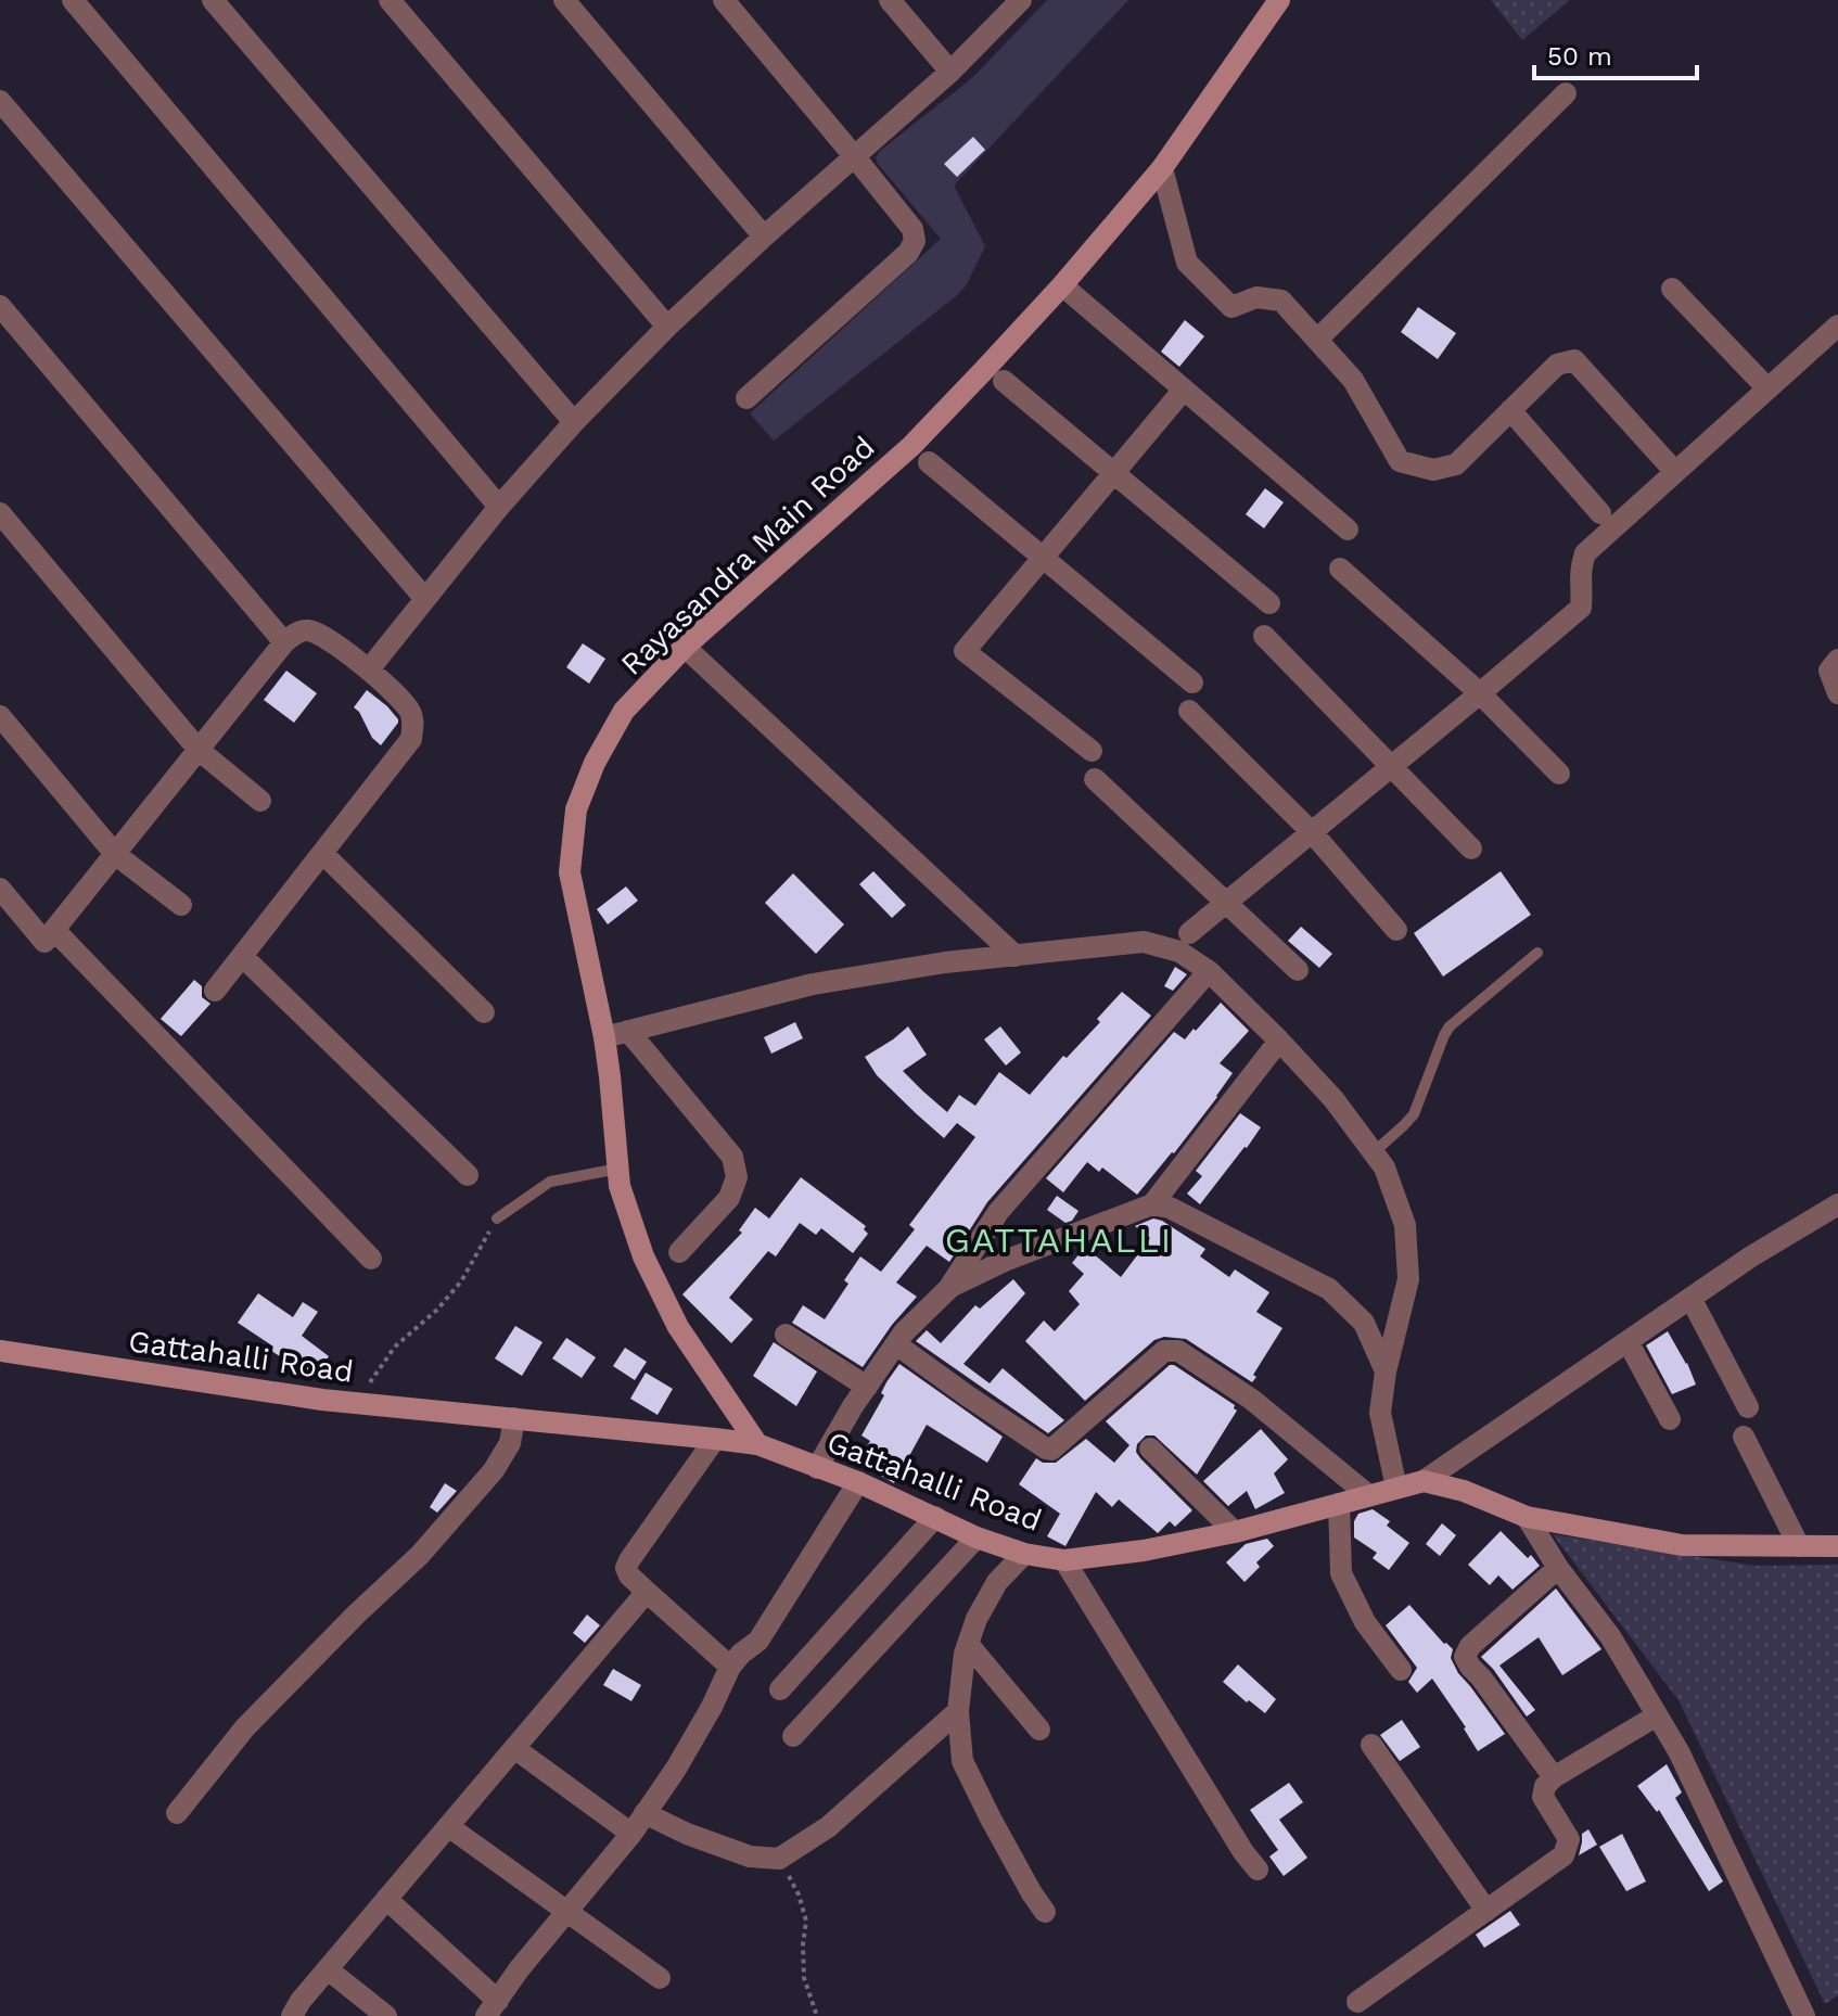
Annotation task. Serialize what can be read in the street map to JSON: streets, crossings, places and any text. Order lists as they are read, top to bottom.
{
  "streets": {
    "main road": ["Rayasandra Main Road", "Gattahalli Road"]
  },
  "crossings": [
    ["Rayasandra Main Road", "Gattahalli Road"]
  ],
  "districts": ["GATTAHALLI"],
  "scale_bar": "50 m"
}
